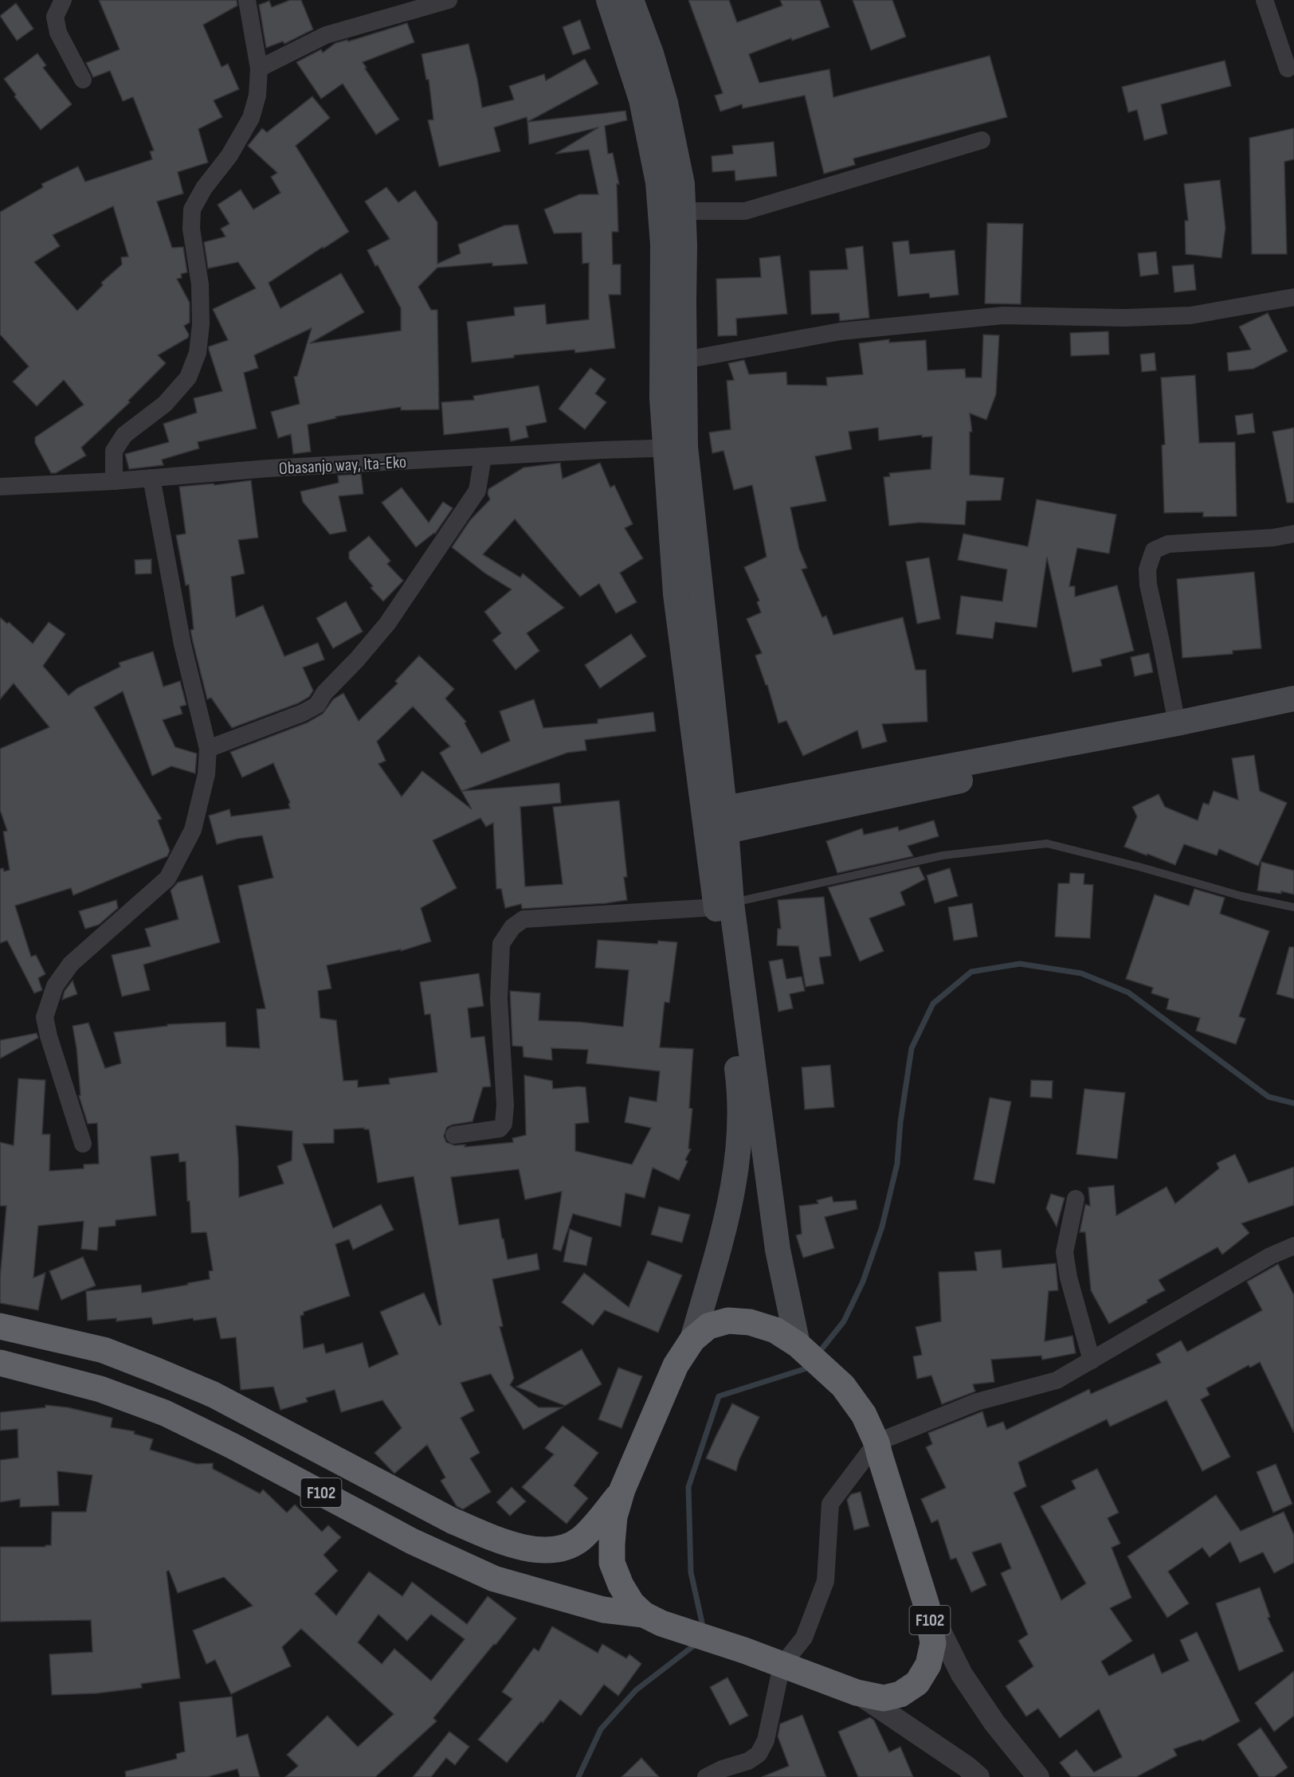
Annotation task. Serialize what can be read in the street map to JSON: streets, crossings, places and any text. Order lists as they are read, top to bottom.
{
  "streets": {
    "highway": ["F102"],
    "street": ["Obasanjo way, Ita-Eko"]
  }
}
